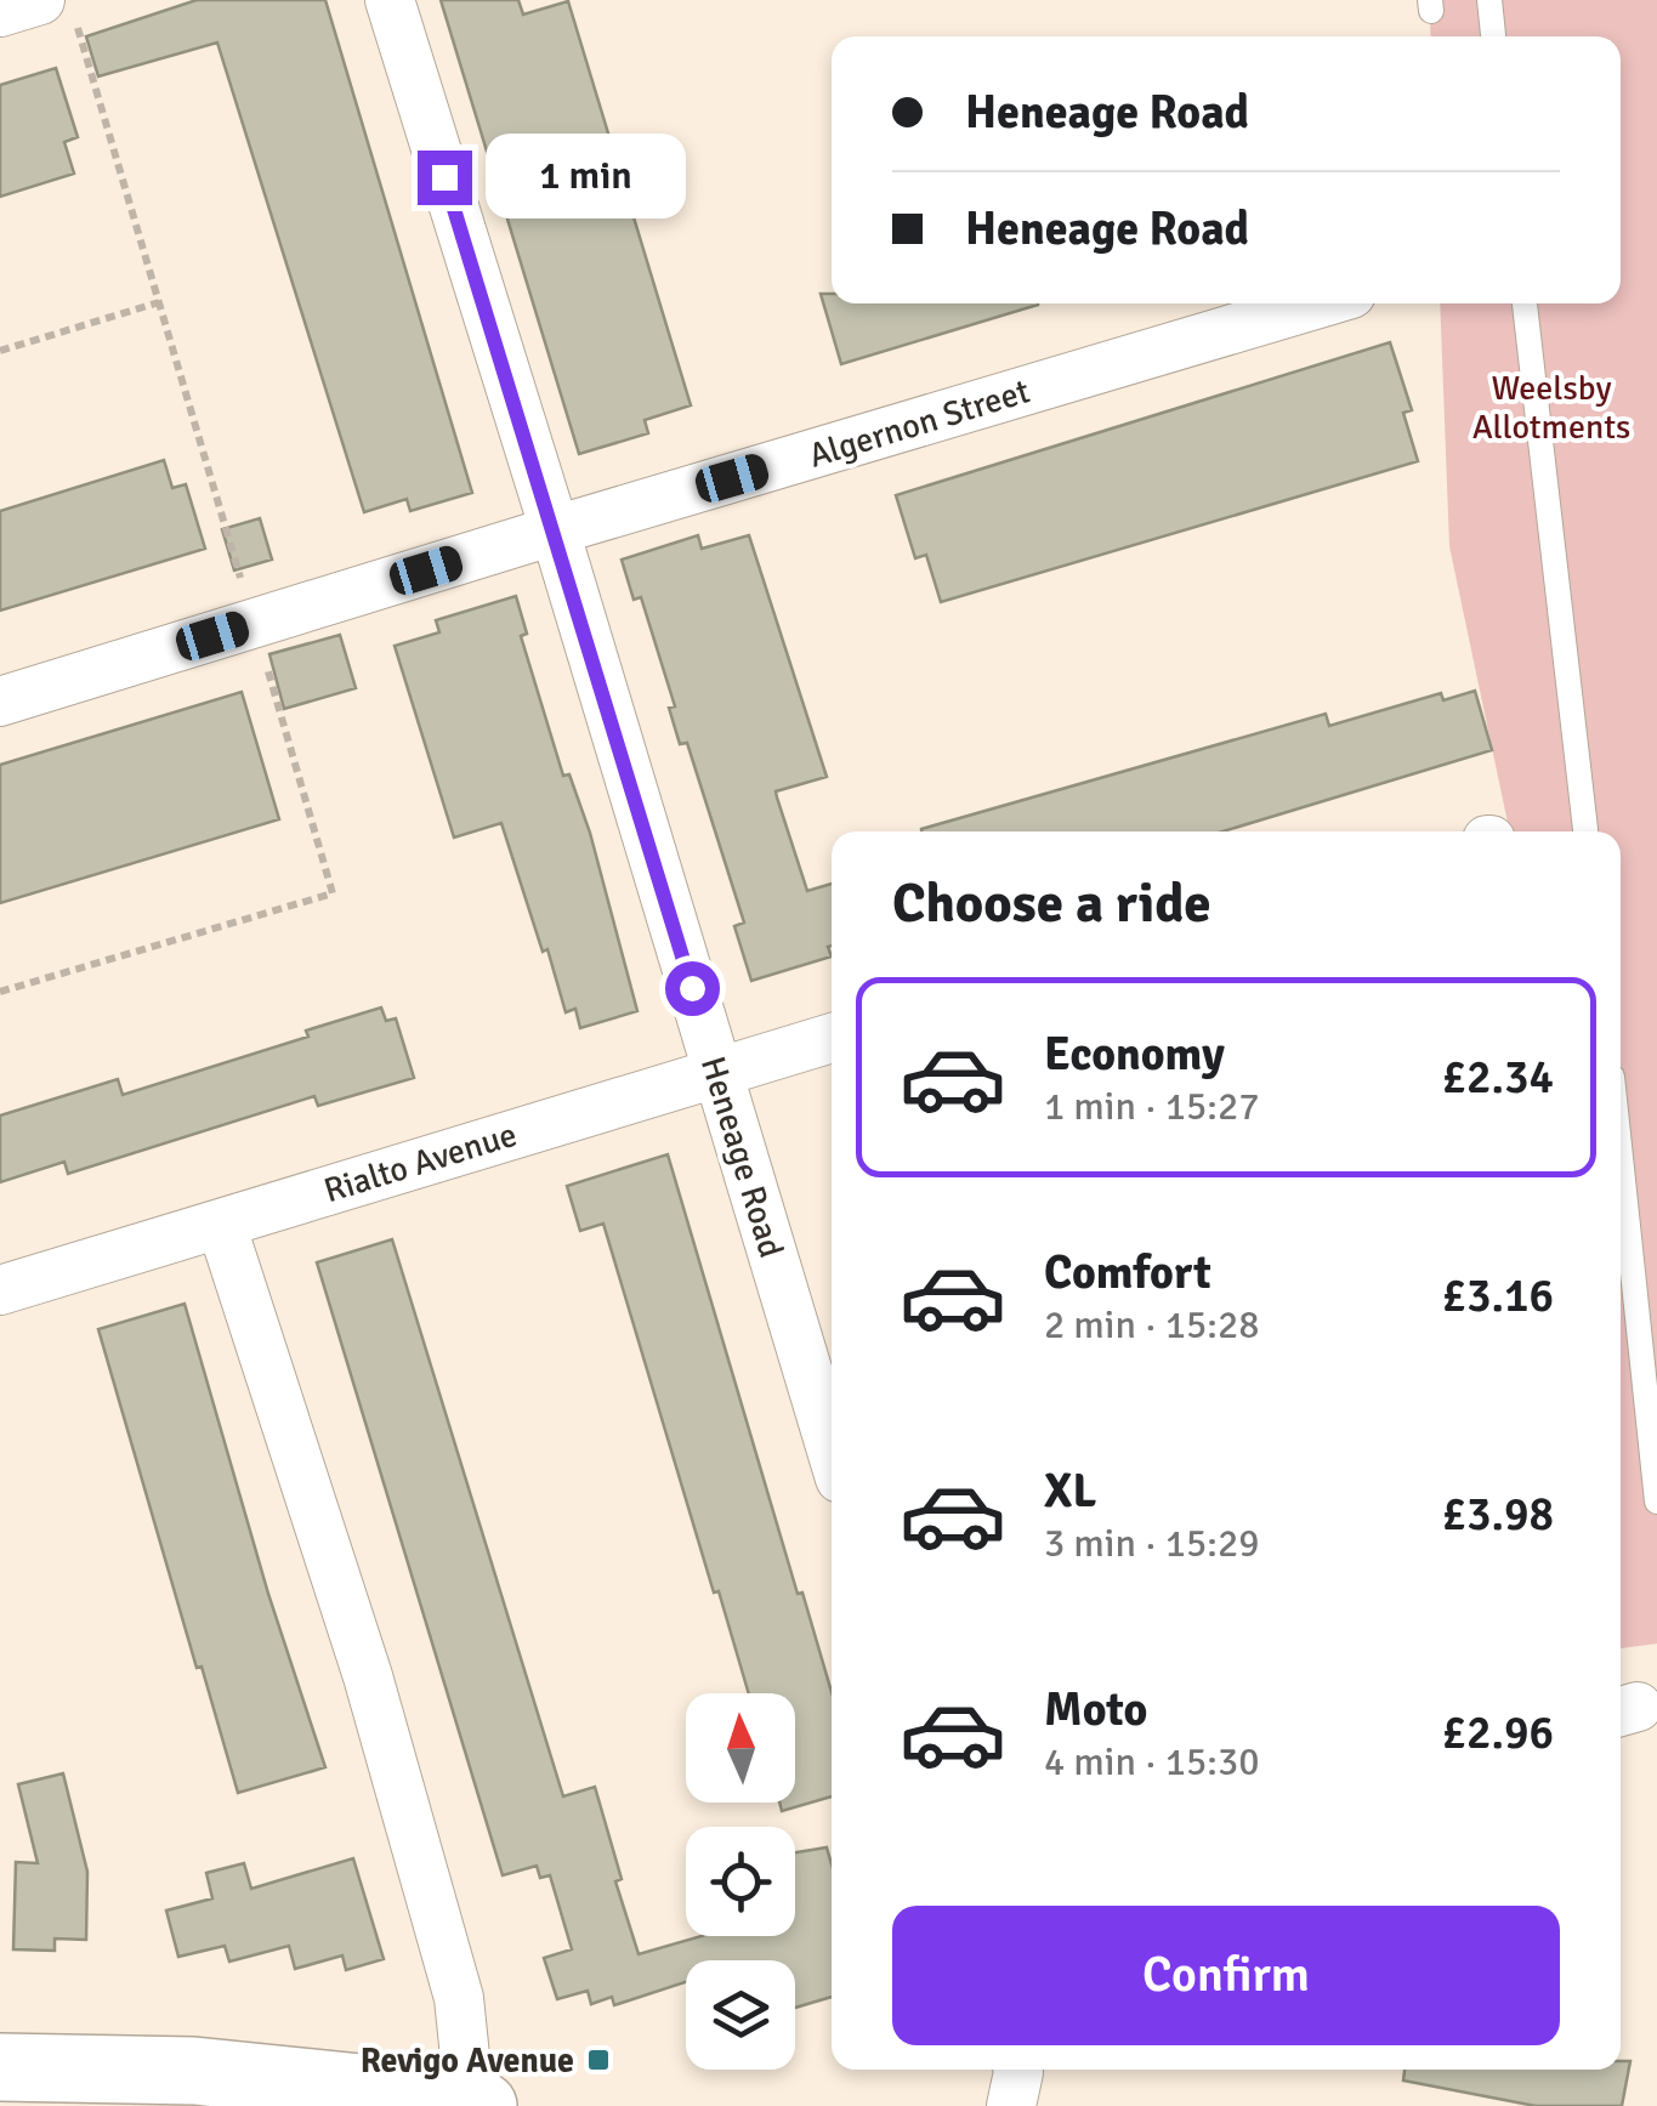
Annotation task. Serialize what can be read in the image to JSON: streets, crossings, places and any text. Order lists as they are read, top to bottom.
{
  "streets": {
    "street": ["Algernon Street", "Heneage Road", "Rialto Avenue"]
  },
  "crossings": [
    ["Algernon Street", "Heneage Road"],
    ["Heneage Road", "Rialto Avenue"]
  ],
  "parks": ["Weelsby Allotments"],
  "places": {
    "transit": ["Revigo Avenue"]
  },
  "north": "top",
  "page": {
    "banner": ["Heneage Road", "Heneage Road"],
    "bubble": "1 min",
    "heading": "Choose a ride",
    "list": [
      {
        "name": "Economy",
        "note": "1 min · 15:27",
        "value": "£2.34"
      },
      {
        "name": "Comfort",
        "note": "2 min · 15:28",
        "value": "£3.16"
      },
      {
        "name": "XL",
        "note": "3 min · 15:29",
        "value": "£3.98"
      },
      {
        "name": "Moto",
        "note": "4 min · 15:30",
        "value": "£2.96"
      }
    ],
    "buttons": "Confirm"
  }
}
